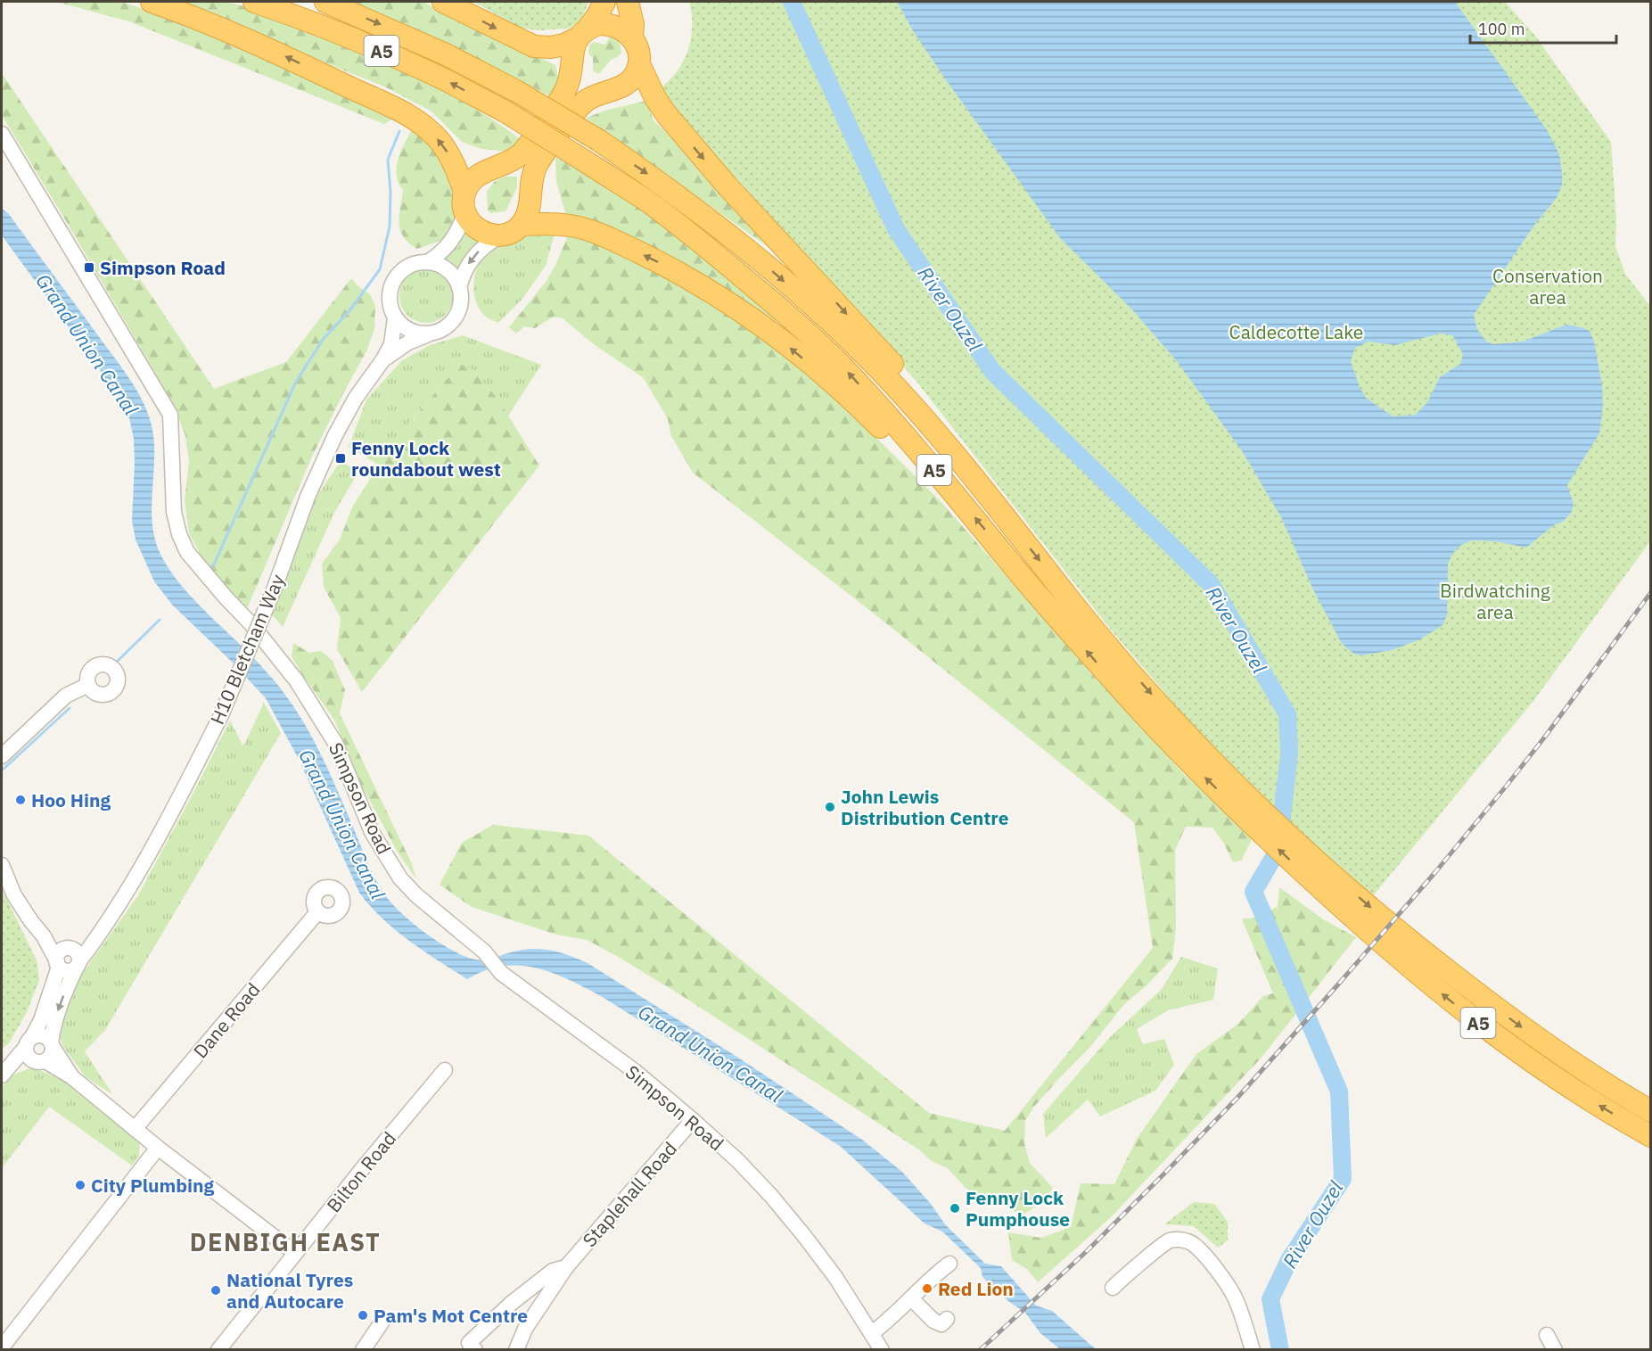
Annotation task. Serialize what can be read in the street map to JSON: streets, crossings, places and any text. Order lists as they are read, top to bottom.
{
  "streets": {
    "highway": ["A5"],
    "street": [
      "H10 Bletcham Way",
      "Simpson Road",
      "Dane Road",
      "Bilton Road",
      "Staplehall Road"
    ]
  },
  "crossings": [
    ["Simpson Road", "Staplehall Road"]
  ],
  "districts": ["DENBIGH EAST"],
  "water": ["River Ouzel", "Grand Union Canal"],
  "parks": ["Conservation area", "Caldecotte Lake", "Birdwatching area"],
  "places": {
    "transit": ["Simpson Road", "Fenny Lock roundabout west"],
    "other": [
      "Hoo Hing",
      "John Lewis Distribution Centre",
      "City Plumbing",
      "Fenny Lock Pumphouse",
      "Red Lion",
      "National Tyres and Autocare",
      "Pam's Mot Centre"
    ]
  },
  "scale_bar": "100 m"
}
